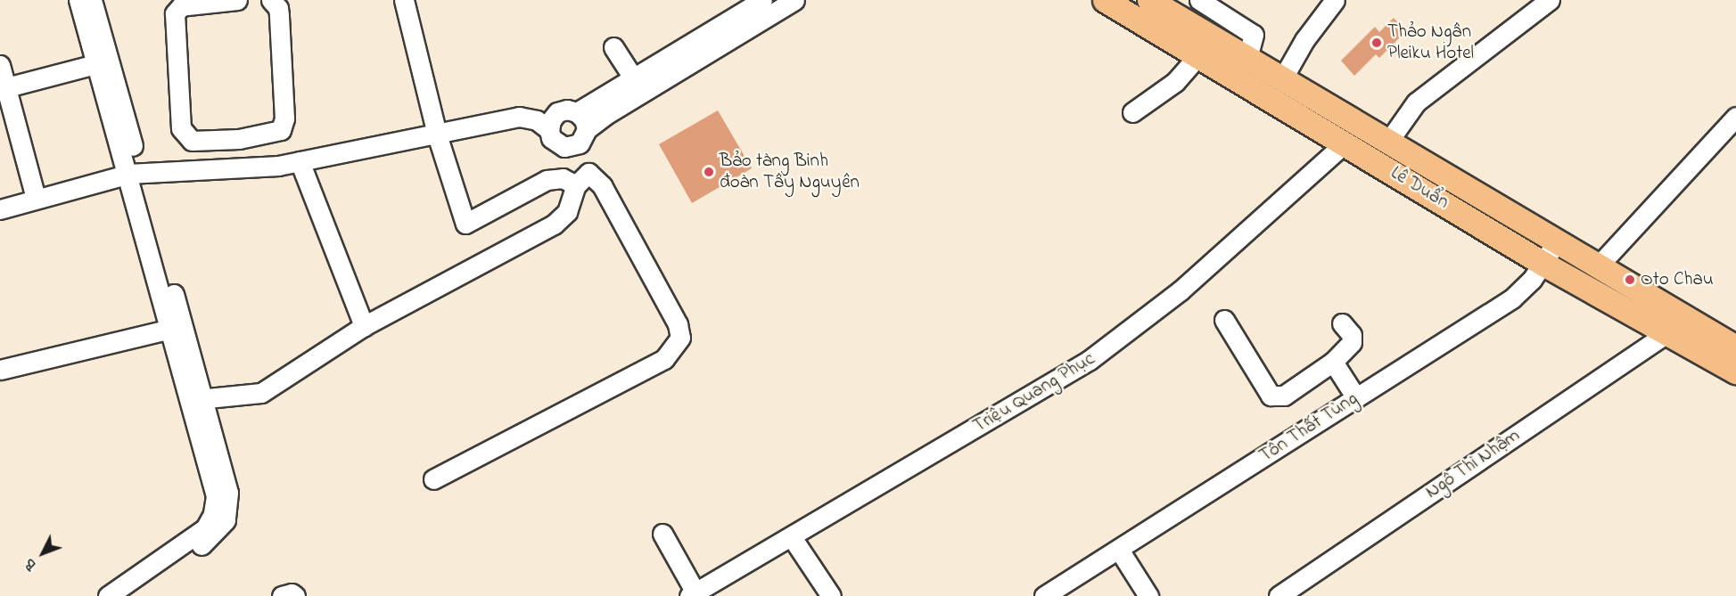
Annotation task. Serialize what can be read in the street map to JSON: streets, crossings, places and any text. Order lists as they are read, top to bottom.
{
  "streets": {
    "main road": ["Lê Duẩn"],
    "street": ["Triệu Quang Phục", "Tôn Thất Tùng", "Ngô Thì Nhậm"]
  },
  "crossings": [
    ["Lê Duẩn", "Triệu Quang Phục"],
    ["Lê Duẩn", "Tôn Thất Tùng"],
    ["Lê Duẩn", "Ngô Thì Nhậm"]
  ],
  "places": ["Thảo Ngân Pleiku Hotel", "Bảo tàng Binh đoàn Tây Nguyên", "Oto Chau"],
  "north": "bottom left"
}
